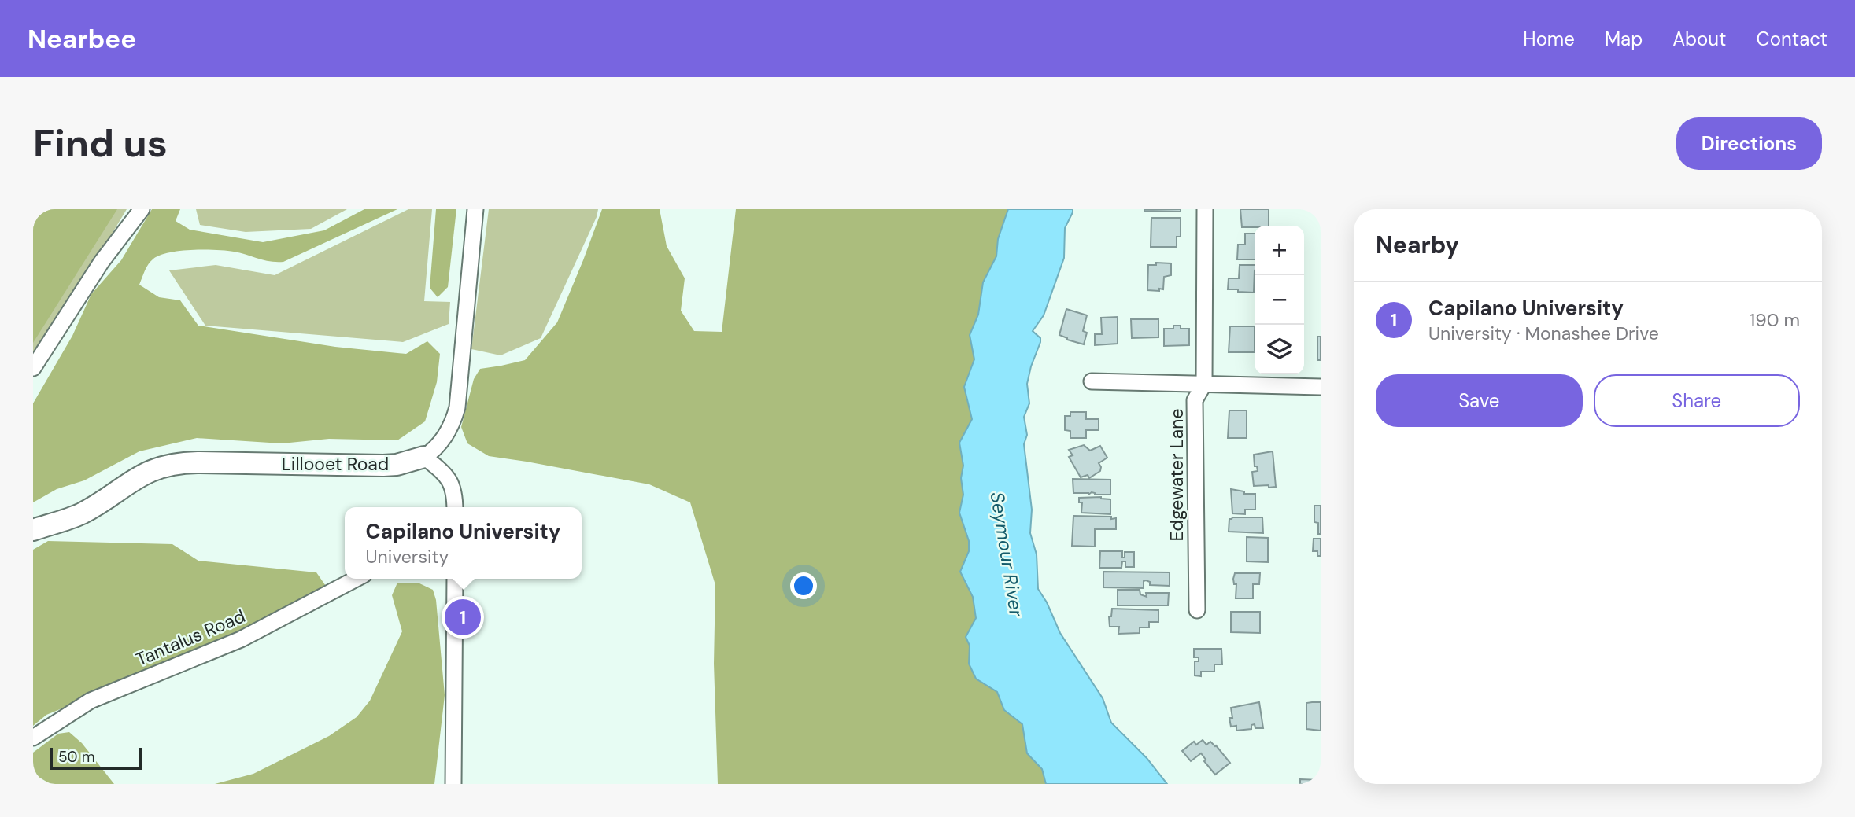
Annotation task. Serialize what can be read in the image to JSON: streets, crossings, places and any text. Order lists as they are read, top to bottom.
{
  "streets": {
    "street": ["Lillooet Road", "Edgewater Lane", "Tantalus Road"]
  },
  "water": ["Seymour River"],
  "scale_bar": "50 m",
  "page": {
    "header": "Nearbee",
    "nav": [
      "Home",
      "Map",
      "About",
      "Contact"
    ],
    "buttons": [
      "Directions",
      ["Save", "Share"]
    ],
    "title": "Find us",
    "heading": "Nearby",
    "map_buttons": ["+", "−"],
    "list": [
      {
        "mark": "1",
        "name": "Capilano University",
        "note": "University · Monashee Drive",
        "value": "190 m"
      }
    ],
    "popup": ["Capilano University", "University"],
    "pins": "1",
    "scale": "50 m"
  }
}
